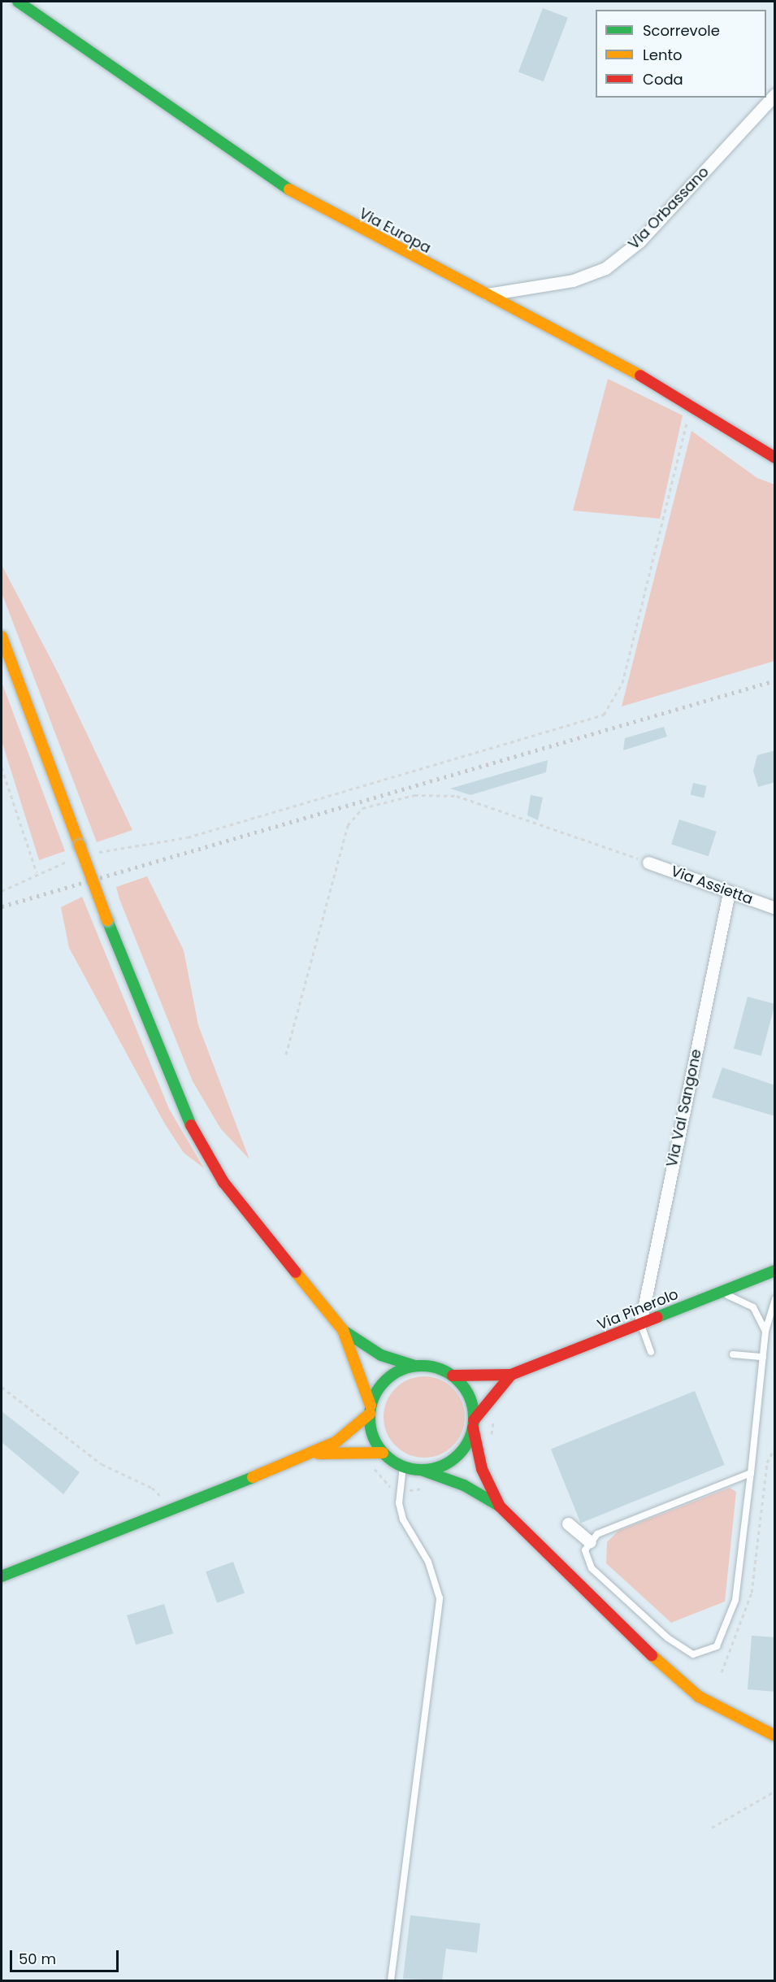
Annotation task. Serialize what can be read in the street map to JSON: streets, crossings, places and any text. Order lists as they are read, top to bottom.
{
  "streets": {
    "main road": ["Via Europa", "Via Pinerolo"],
    "street": ["Via Orbassano", "Via Assietta", "Via Val Sangone"]
  },
  "crossings": [
    ["Via Orbassano", "Via Europa"],
    ["Via Assietta", "Via Val Sangone"],
    ["Via Val Sangone", "Via Pinerolo"]
  ],
  "legend": ["Scorrevole", "Lento", "Coda"],
  "scale_bar": "50 m"
}
